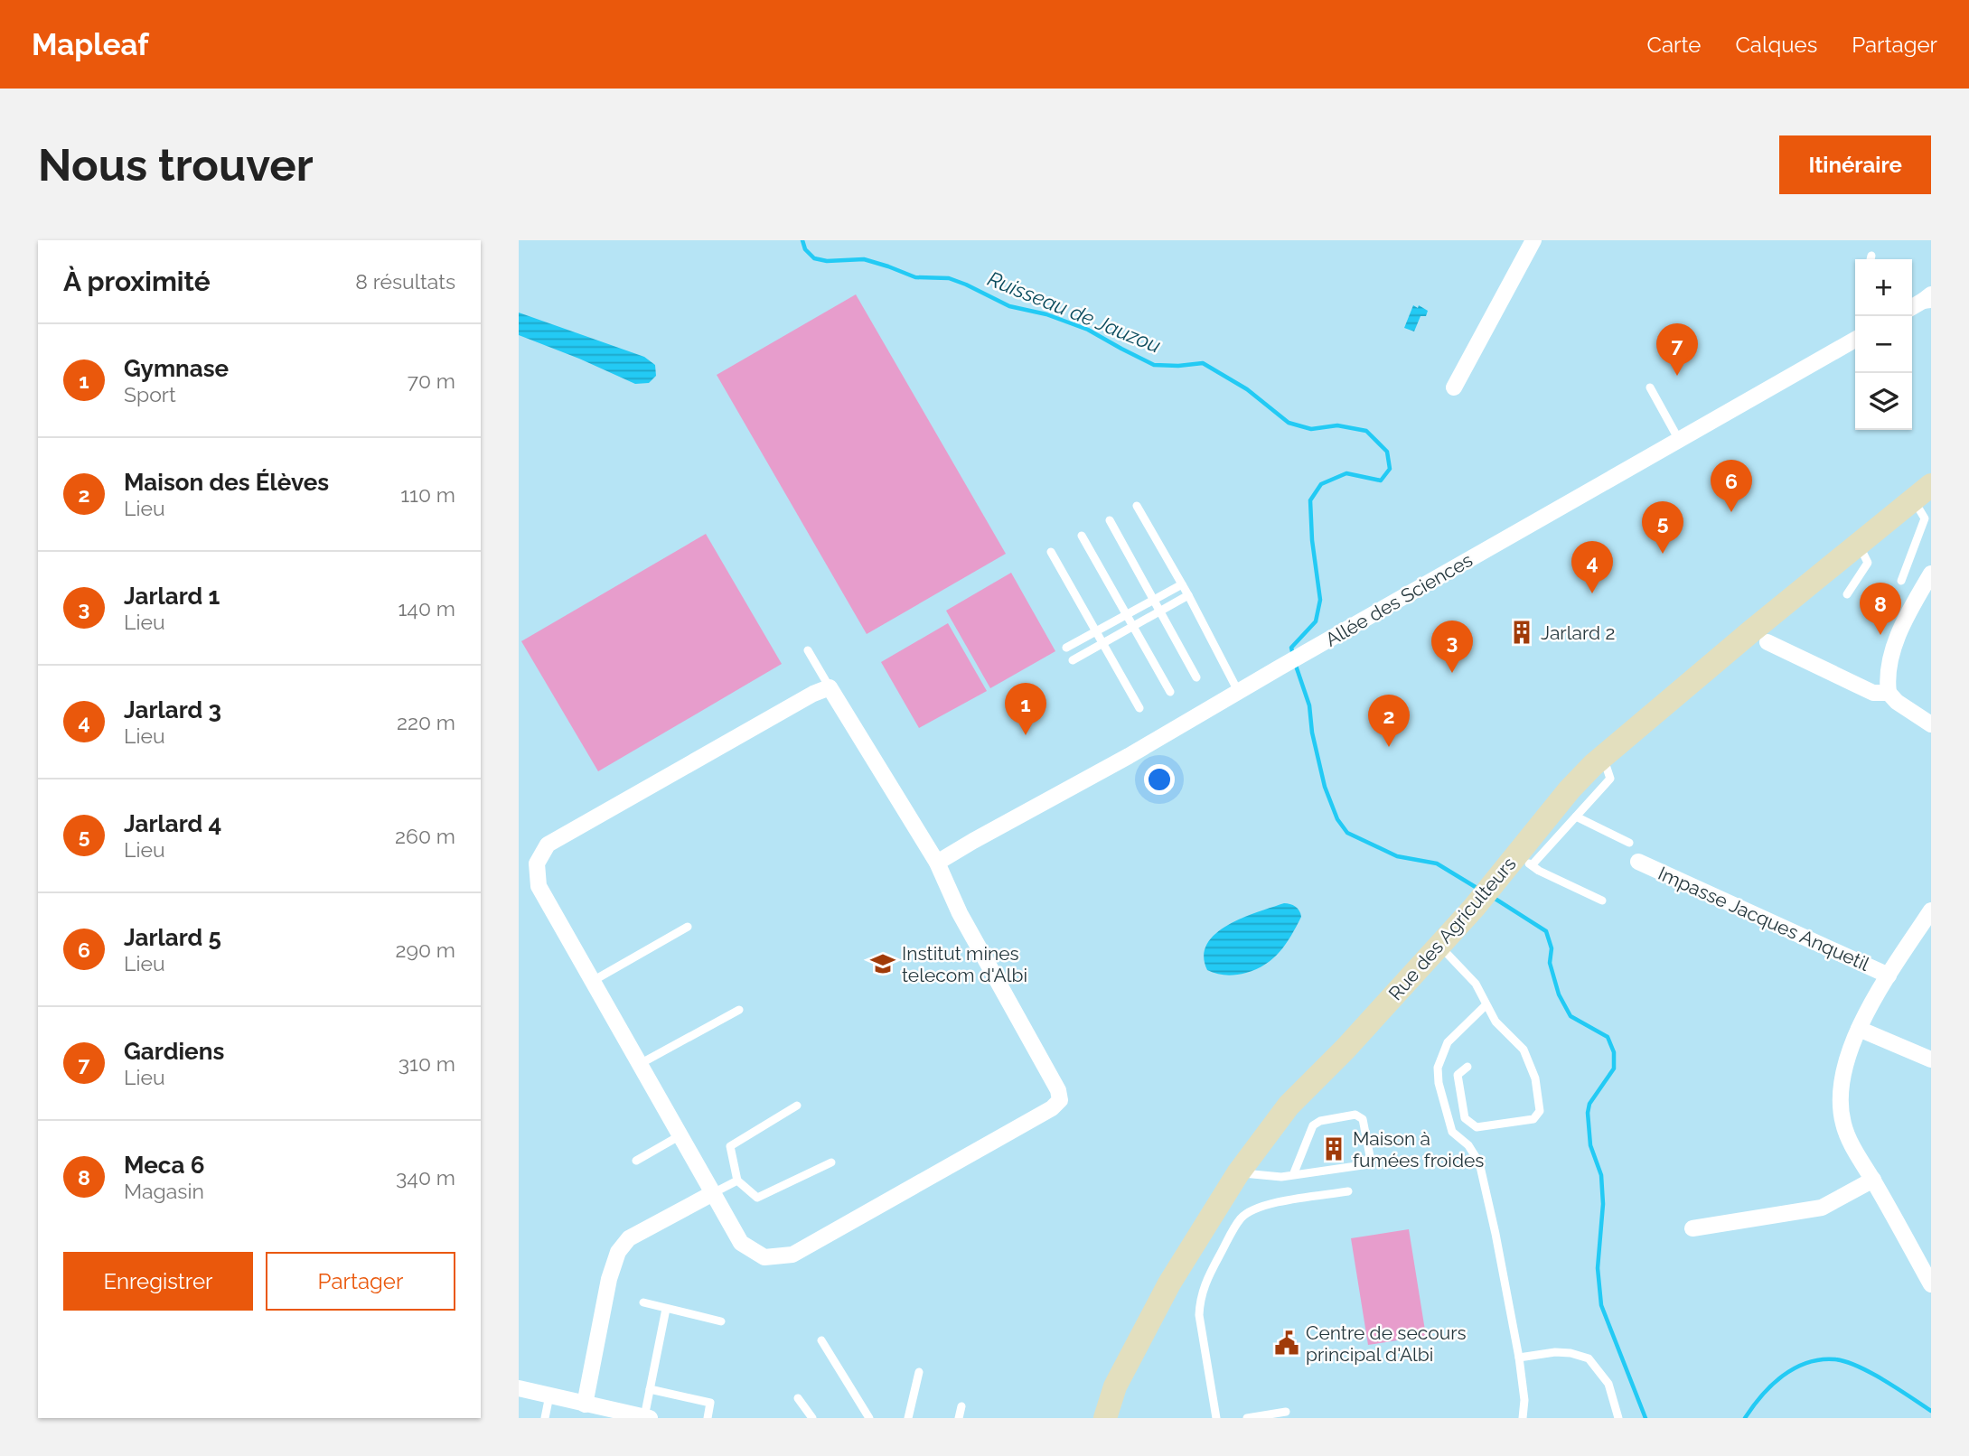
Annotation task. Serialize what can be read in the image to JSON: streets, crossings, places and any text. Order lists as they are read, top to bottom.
{
  "streets": {
    "street": ["Allée des Sciences", "Impasse Jacques Anquetil", "Rue des Agriculteurs"]
  },
  "water": ["Ruisseau de Jauzou"],
  "places": {
    "building": ["Jarlard 2", "Maison à fumées froides"],
    "school or university": ["Institut mines telecom d'Albi"],
    "public building": ["Centre de secours principal d'Albi"]
  },
  "page": {
    "header": "Mapleaf",
    "nav": ["Carte", "Calques", "Partager"],
    "buttons": [
      "Itinéraire",
      ["Enregistrer", "Partager"]
    ],
    "title": "Nous trouver",
    "heading": ["À proximité", "8 résultats"],
    "map_buttons": ["+", "−"],
    "list": [
      {
        "mark": "1",
        "name": "Gymnase",
        "note": "Sport",
        "value": "70 m"
      },
      {
        "mark": "2",
        "name": "Maison des Élèves",
        "note": "Lieu",
        "value": "110 m"
      },
      {
        "mark": "3",
        "name": "Jarlard 1",
        "note": "Lieu",
        "value": "140 m"
      },
      {
        "mark": "4",
        "name": "Jarlard 3",
        "note": "Lieu",
        "value": "220 m"
      },
      {
        "mark": "5",
        "name": "Jarlard 4",
        "note": "Lieu",
        "value": "260 m"
      },
      {
        "mark": "6",
        "name": "Jarlard 5",
        "note": "Lieu",
        "value": "290 m"
      },
      {
        "mark": "7",
        "name": "Gardiens",
        "note": "Lieu",
        "value": "310 m"
      },
      {
        "mark": "8",
        "name": "Meca 6",
        "note": "Magasin",
        "value": "340 m"
      }
    ],
    "pins": [
      "7",
      "6",
      "5",
      "4",
      "8",
      "3",
      "1",
      "2"
    ]
  }
}
